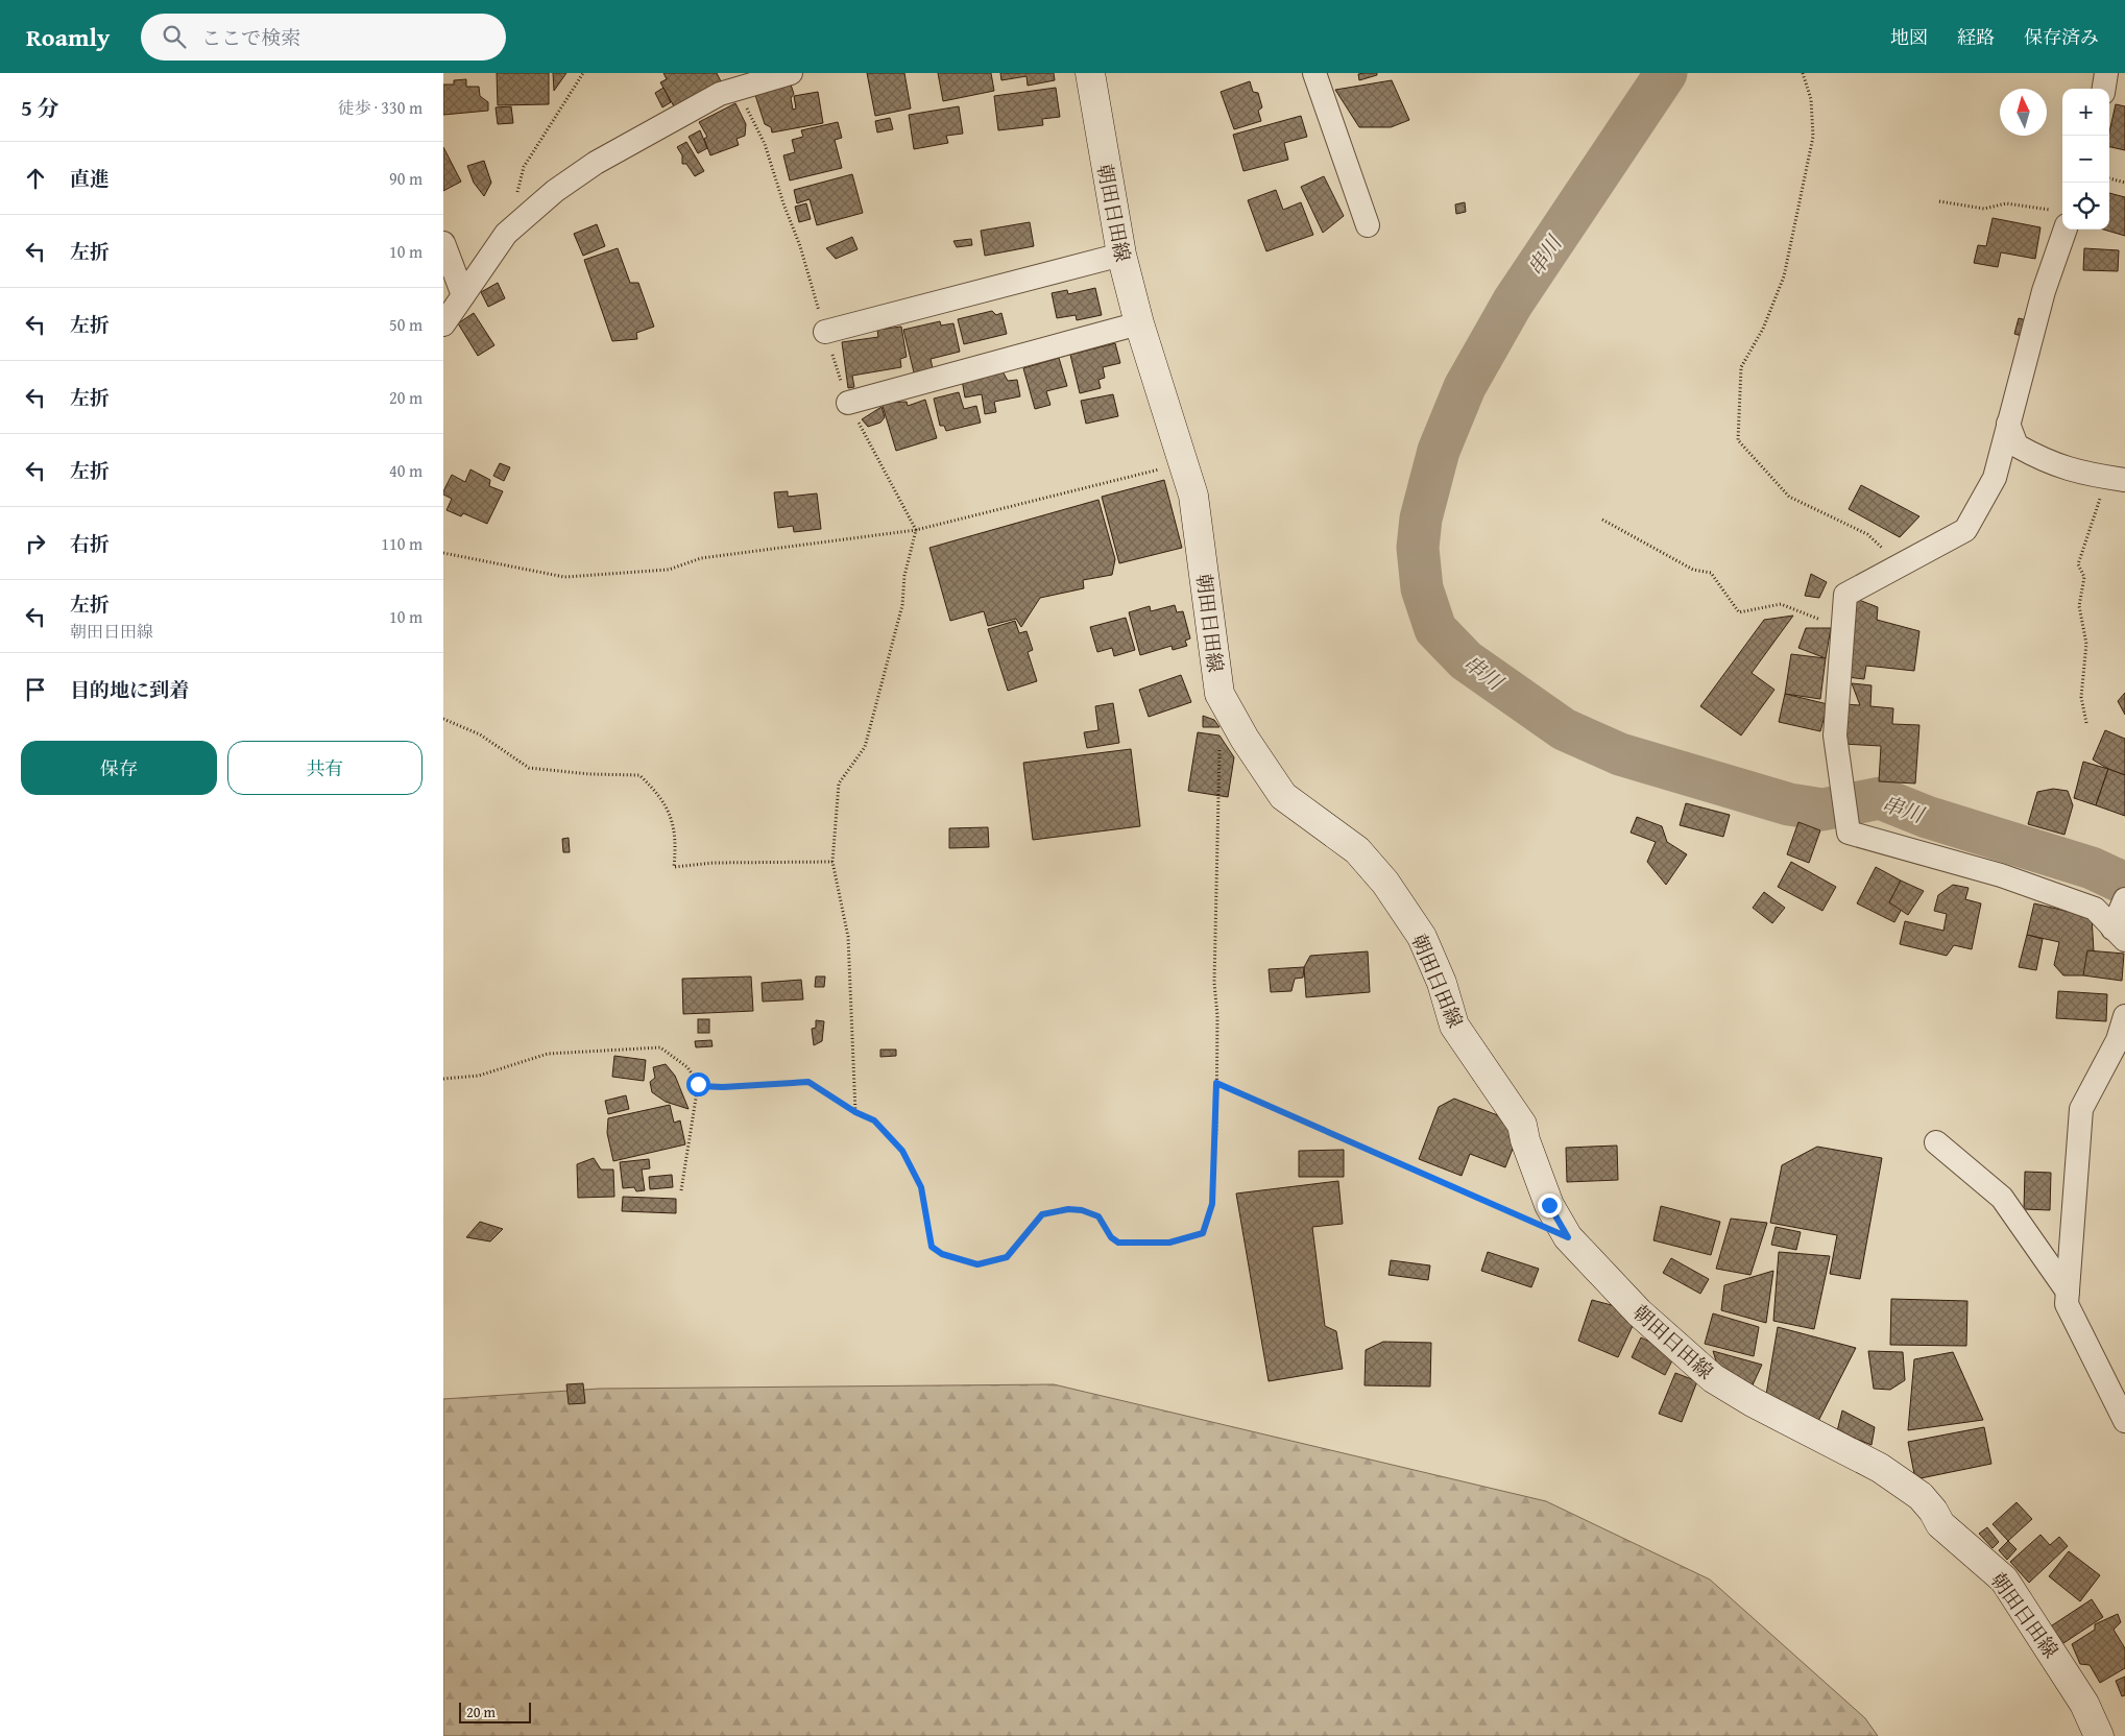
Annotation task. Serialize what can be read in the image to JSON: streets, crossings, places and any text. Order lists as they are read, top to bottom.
{
  "streets": {
    "main road": ["朝田日田線"]
  },
  "water": ["串川"],
  "scale_bar": "20 m",
  "north": "top",
  "page": {
    "header": "Roamly",
    "search": "ここで検索",
    "nav": ["地図", "経路", "保存済み"],
    "heading": ["5 分", "徒歩 · 330 m"],
    "map_buttons": ["+", "−"],
    "list": [
      ["直進", "90 m"],
      ["左折", "10 m"],
      ["左折", "50 m"],
      ["左折", "20 m"],
      ["左折", "40 m"],
      ["右折", "110 m"],
      ["左折", "朝田日田線", "10 m"],
      "目的地に到着"
    ],
    "buttons": ["保存", "共有"],
    "scale": "20 m"
  }
}
